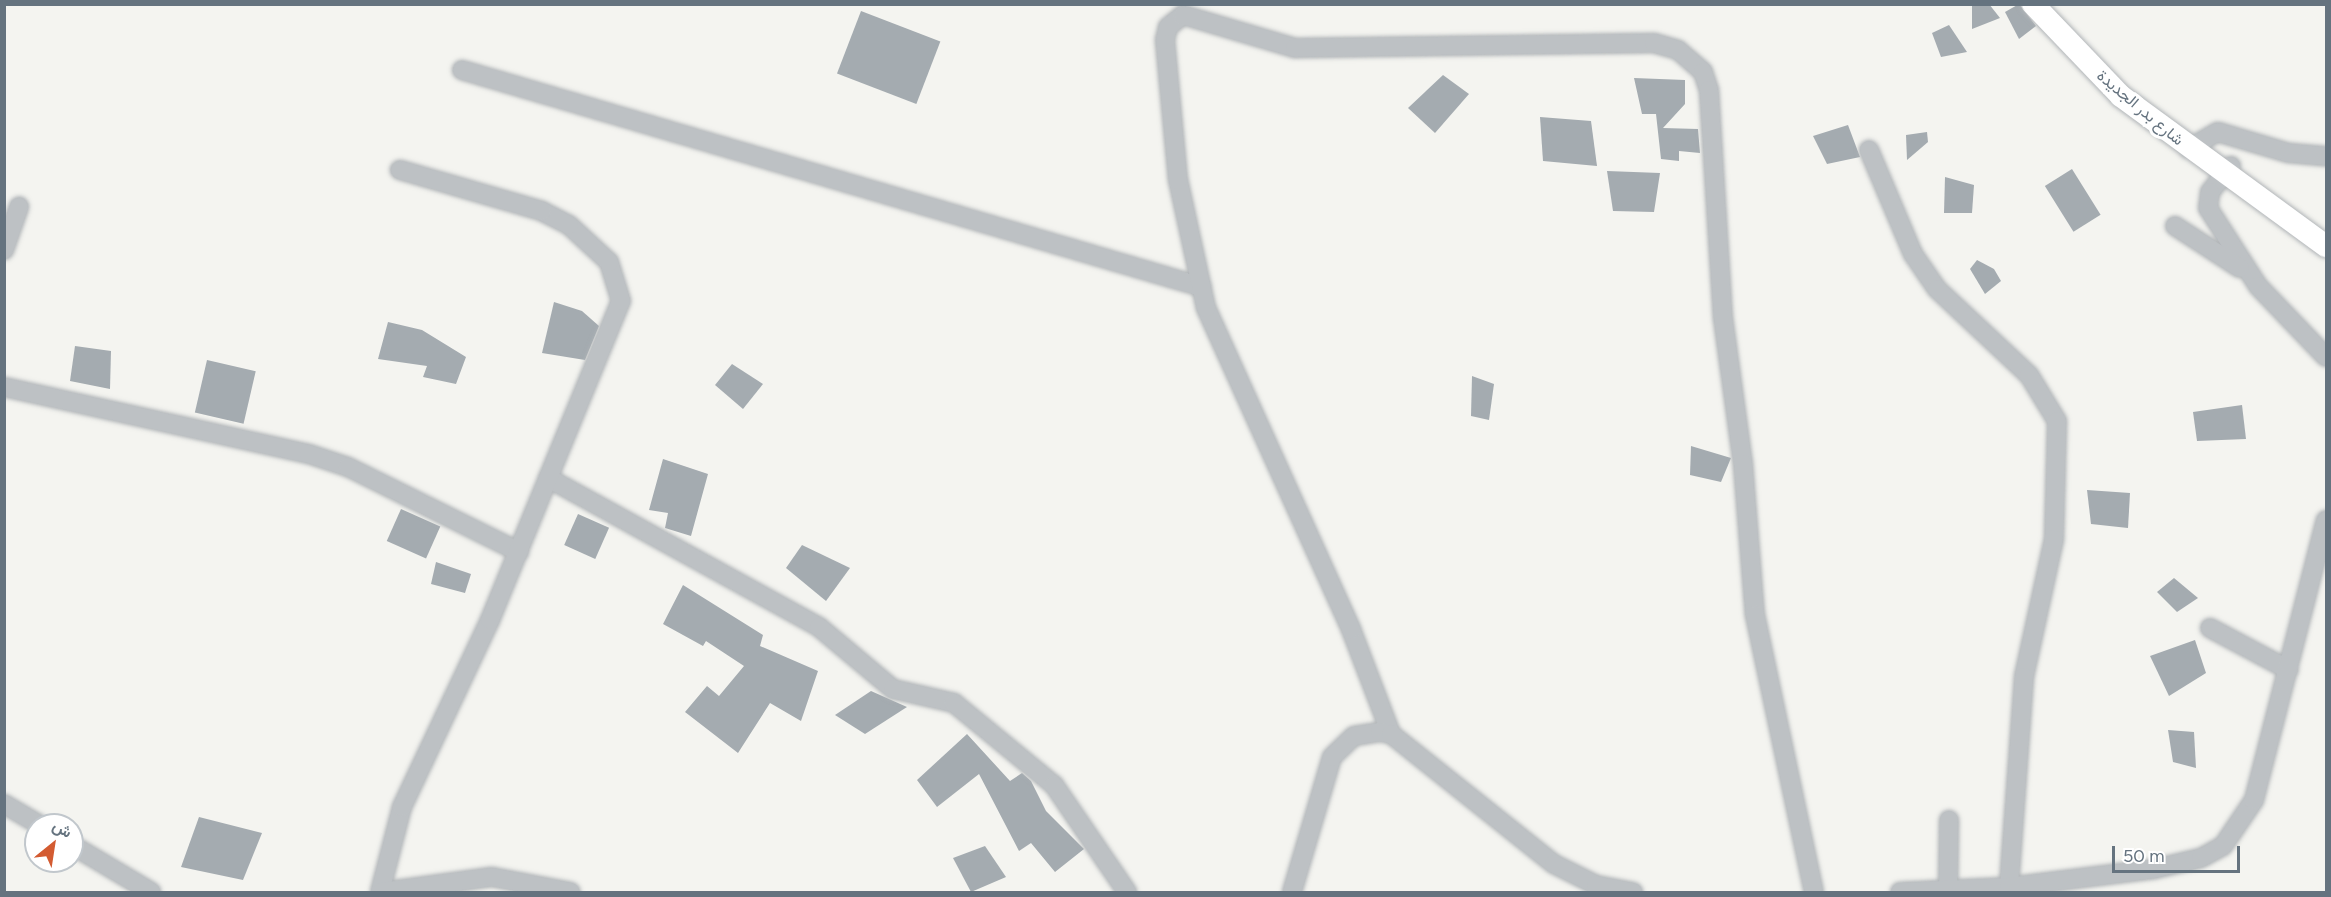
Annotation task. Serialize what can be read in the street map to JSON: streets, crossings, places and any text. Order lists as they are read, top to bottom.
{
  "streets": {
    "main road": ["شارع بدر الجديدة"]
  },
  "scale_bar": "50 m",
  "north": "top right"
}
